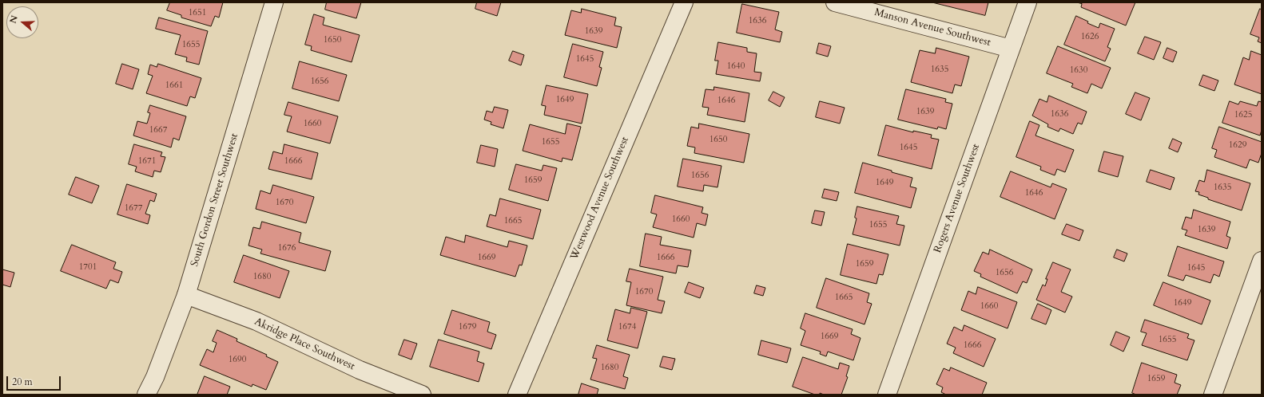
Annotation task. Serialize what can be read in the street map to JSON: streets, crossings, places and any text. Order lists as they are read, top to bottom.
{
  "streets": {
    "street": [
      "Manson Avenue Southwest",
      "Westwood Avenue Southwest",
      "Rogers Avenue Southwest",
      "South Gordon Street Southwest",
      "Akridge Place Southwest"
    ]
  },
  "crossings": [
    ["Manson Avenue Southwest", "Rogers Avenue Southwest"],
    ["South Gordon Street Southwest", "Akridge Place Southwest"]
  ],
  "house_numbers": [
    "1651",
    "1636",
    "1639",
    "1626",
    "1650",
    "1655",
    "1645",
    "1640",
    "1635",
    "1630",
    "1656",
    "1661",
    "1649",
    "1646",
    "1639",
    "1636",
    "1625",
    "1660",
    "1667",
    "1650",
    "1655",
    "1629",
    "1645",
    "1671",
    "1666",
    "1656",
    "1659",
    "1649",
    "1635",
    "1646",
    "1670",
    "1677",
    "1660",
    "1665",
    "1655",
    "1639",
    "1676",
    "1669",
    "1666",
    "1659",
    "1701",
    "1645",
    "1656",
    "1680",
    "1670",
    "1665",
    "1649",
    "1660",
    "1679",
    "1674",
    "1669",
    "1655",
    "1666",
    "1690",
    "1680",
    "1659"
  ],
  "scale_bar": "20 m",
  "north": "left"
}
